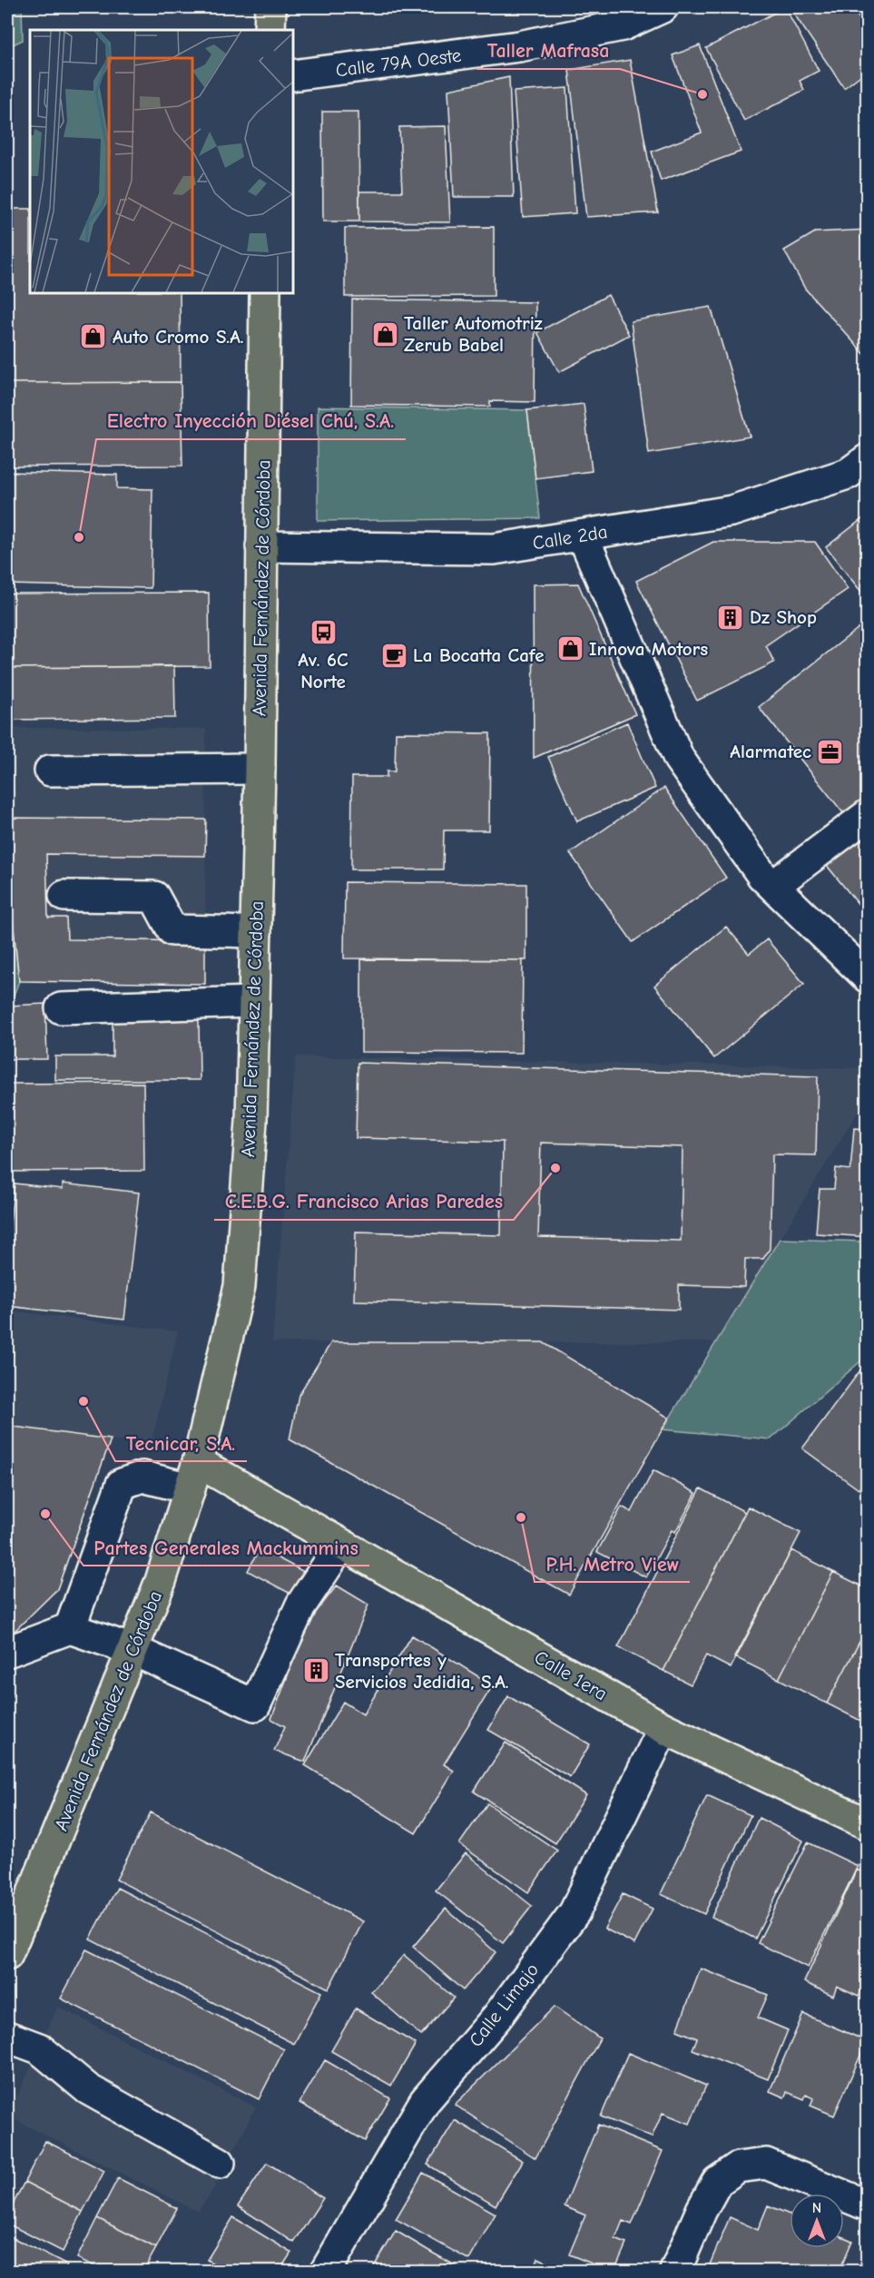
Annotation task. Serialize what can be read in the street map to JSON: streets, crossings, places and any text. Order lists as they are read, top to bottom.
{
  "streets": {
    "main road": ["Avenida Fernández de Córdoba", "Calle 1era"],
    "street": ["Calle 79A Oeste", "Calle 2da", "Calle Limajo"]
  },
  "crossings": [
    ["Calle 2da", "Avenida Fernández de Córdoba"],
    ["Avenida Fernández de Córdoba", "Calle 1era"],
    ["Calle 1era", "Calle Limajo"]
  ],
  "places": {
    "other": [
      "Taller Mafrasa",
      "Electro Inyección Diésel Chú, S.A.",
      "C.E.B.G. Francisco Arias Paredes",
      "Tecnicar, S.A.",
      "Partes Generales Mackummins",
      "P.H. Metro View"
    ],
    "shop": ["Taller Automotriz Zerub Babel", "Auto Cromo S.A.", "Innova Motors"],
    "building": ["Dz Shop", "Transportes y Servicios Jedidia, S.A."],
    "bus stop": ["Av. 6C Norte"],
    "cafe": ["La Bocatta Cafe"],
    "office": ["Alarmatec"]
  },
  "north": "top"
}
